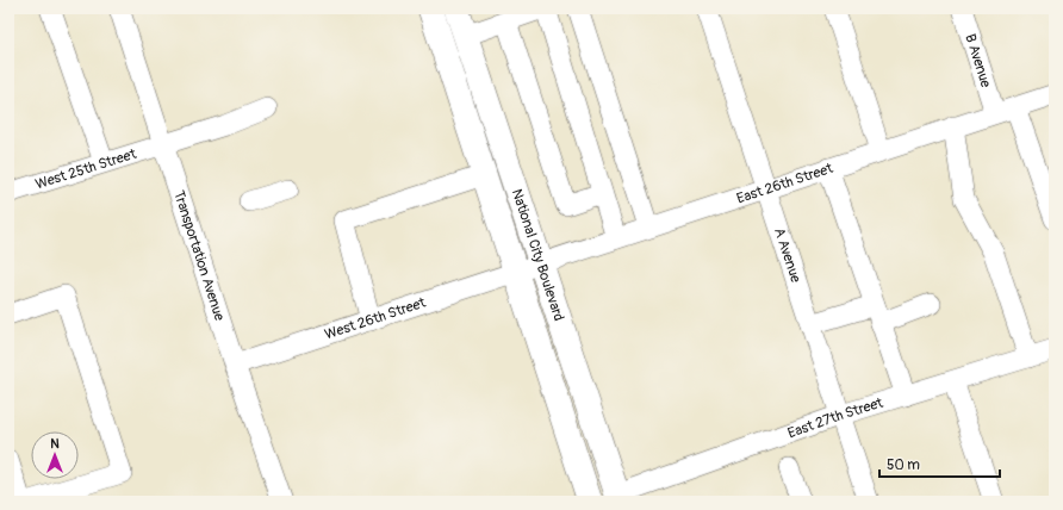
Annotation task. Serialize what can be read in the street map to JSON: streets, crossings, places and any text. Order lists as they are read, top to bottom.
{
  "streets": {
    "main road": ["National City Boulevard"],
    "street": [
      "B Avenue",
      "West 25th Street",
      "East 26th Street",
      "Transportation Avenue",
      "A Avenue",
      "West 26th Street",
      "East 27th Street"
    ]
  },
  "crossings": [
    ["B Avenue", "East 26th Street"],
    ["West 25th Street", "Transportation Avenue"],
    ["East 26th Street", "National City Boulevard"],
    ["East 26th Street", "A Avenue"],
    ["East 26th Street", "West 26th Street"],
    ["Transportation Avenue", "West 26th Street"],
    ["National City Boulevard", "West 26th Street"],
    ["National City Boulevard", "East 27th Street"],
    ["A Avenue", "East 27th Street"]
  ],
  "scale_bar": "50 m",
  "north": "top"
}
